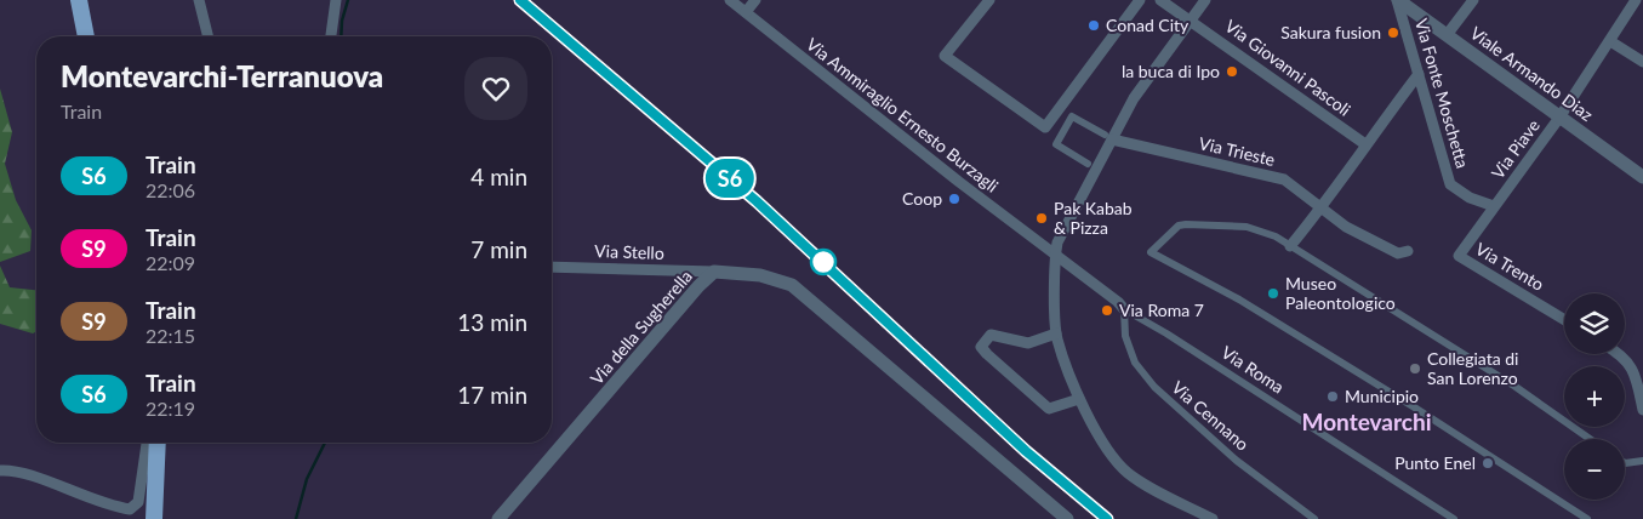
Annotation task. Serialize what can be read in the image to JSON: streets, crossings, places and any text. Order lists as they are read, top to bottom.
{
  "streets": {
    "street": [
      "Via Giovanni Pascoli",
      "Viale Armando Diaz",
      "Via Fonte Moschetta",
      "Via Ammiraglio Ernesto Burzagli",
      "Via Piave",
      "Via Trieste",
      "Via Stello",
      "Via Trento",
      "Via della Sugherella",
      "Via Roma",
      "Via Cennano"
    ]
  },
  "crossings": [
    ["Viale Armando Diaz", "Via Fonte Moschetta"],
    ["Viale Armando Diaz", "Via Piave"],
    ["Via Fonte Moschetta", "Via Piave"],
    ["Via Ammiraglio Ernesto Burzagli", "Via Roma"],
    ["Via Ammiraglio Ernesto Burzagli", "Via Cennano"],
    ["Via Piave", "Via Trento"],
    ["Via Stello", "Via della Sugherella"],
    ["Via Roma", "Via Cennano"]
  ],
  "districts": ["Montevarchi"],
  "places": [
    "Conad City",
    "Sakura fusion",
    "la buca di Ipo",
    "Coop",
    "Pak Kabab & Pizza",
    "Museo Paleontologico",
    "Via Roma 7",
    "Collegiata di San Lorenzo",
    "Municipio",
    "Punto Enel"
  ],
  "page": {
    "on_map": "S6",
    "heading": ["Montevarchi-Terranuova", "Train"],
    "list": [
      {
        "mark": "S6",
        "name": "Train",
        "note": "22:06",
        "value": "4 min"
      },
      {
        "mark": "S9",
        "name": "Train",
        "note": "22:09",
        "value": "7 min"
      },
      {
        "mark": "S9",
        "name": "Train",
        "note": "22:15",
        "value": "13 min"
      },
      {
        "mark": "S6",
        "name": "Train",
        "note": "22:19",
        "value": "17 min"
      }
    ],
    "map_buttons": ["+", "−"]
  }
}
